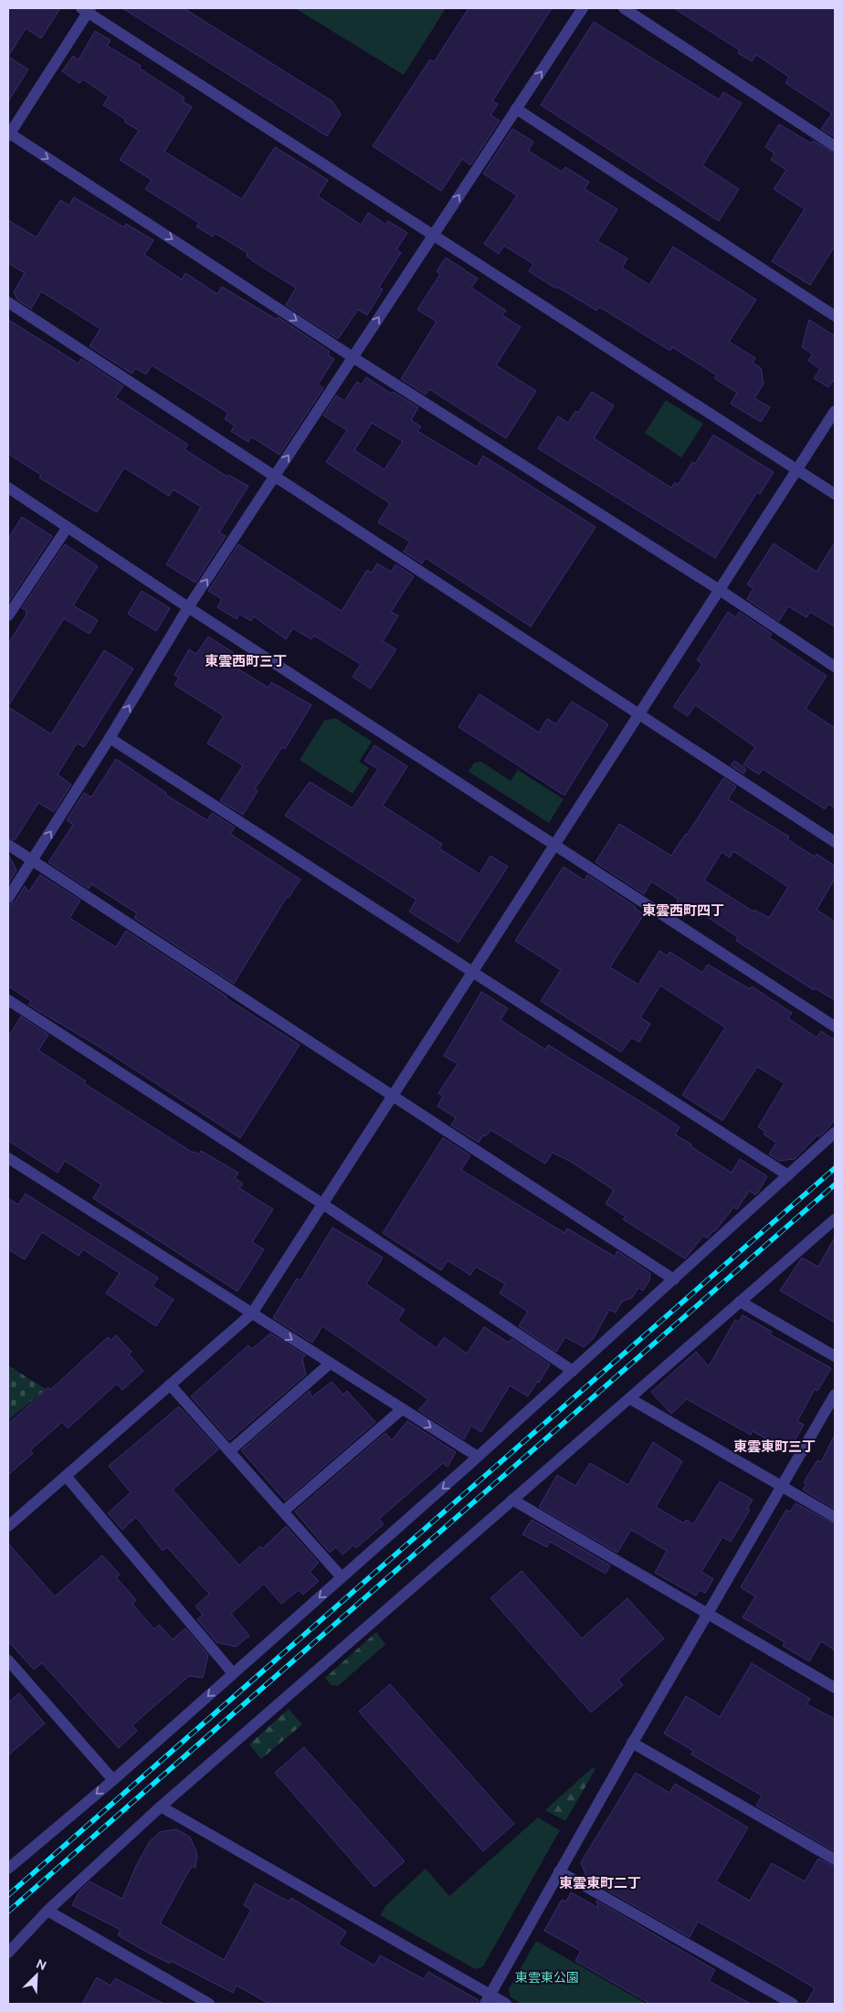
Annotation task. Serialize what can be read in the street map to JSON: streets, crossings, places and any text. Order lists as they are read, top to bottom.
{
  "districts": [
    "東雲西町三丁",
    "東雲西町四丁",
    "東雲東町三丁",
    "東雲東町二丁"
  ],
  "parks": ["東雲東公園"],
  "north": "top right"
}
